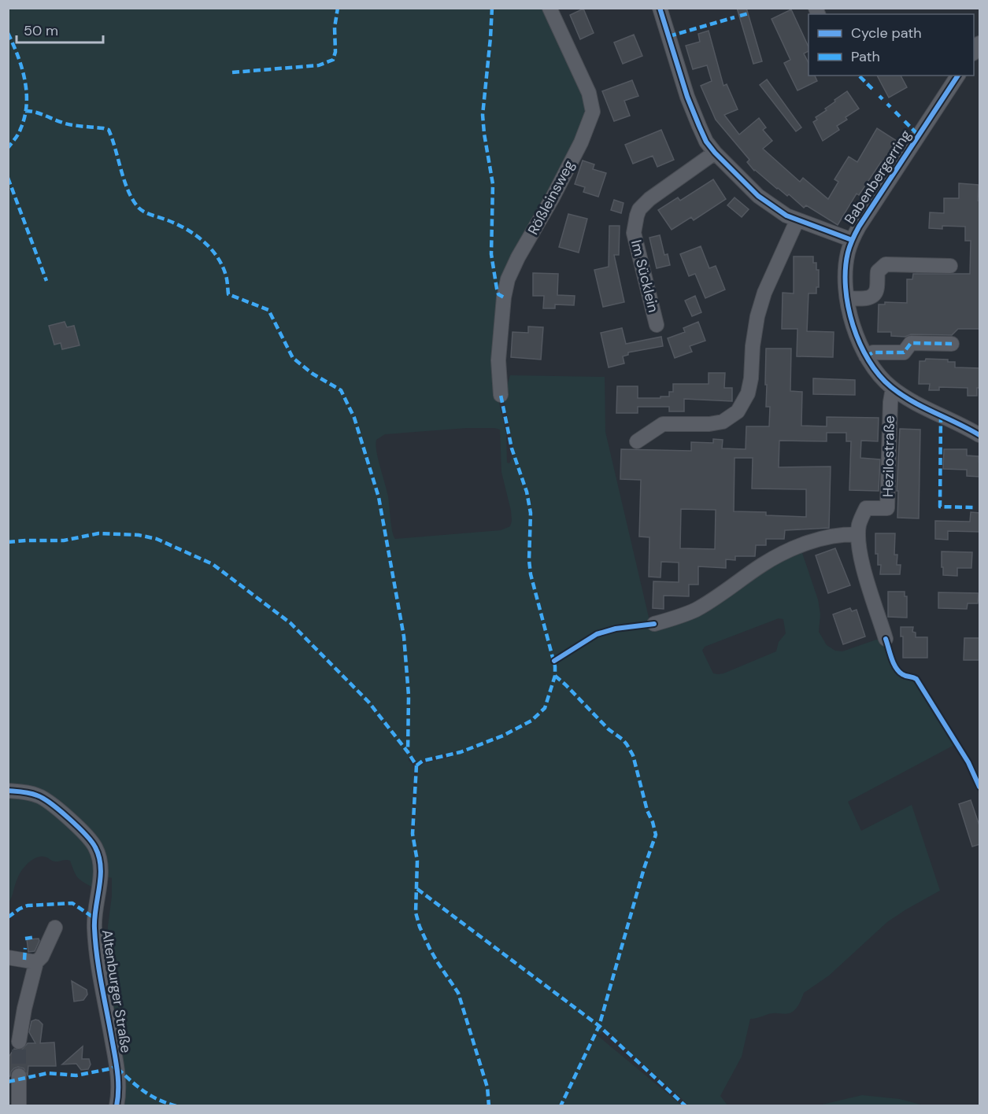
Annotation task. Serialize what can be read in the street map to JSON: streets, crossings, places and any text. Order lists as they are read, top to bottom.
{
  "streets": {
    "street": [
      "Babenbergerring",
      "Rößleinsweg",
      "Im Sücklein",
      "Hezilostraße",
      "Altenburger Straße"
    ]
  },
  "crossings": [
    ["Babenbergerring", "Hezilostraße"]
  ],
  "legend": ["Cycle path", "Path"],
  "scale_bar": "50 m"
}
